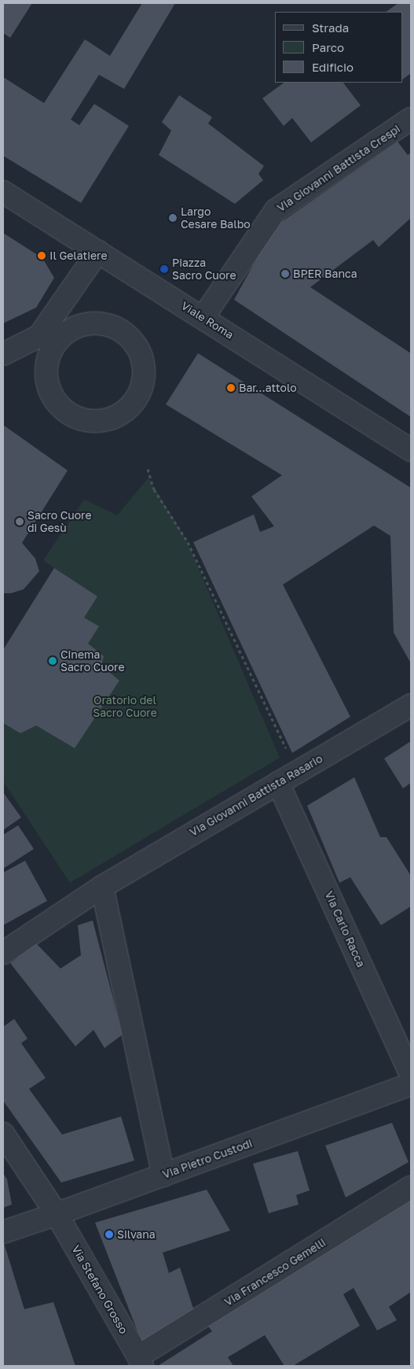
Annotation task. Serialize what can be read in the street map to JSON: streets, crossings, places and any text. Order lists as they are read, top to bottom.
{
  "streets": {
    "street": [
      "Via Giovanni Battista Crespi",
      "Viale Roma",
      "Via Giovanni Battista Rasario",
      "Via Carlo Racca",
      "Via Pietro Custodi",
      "Via Francesco Gemelli",
      "Via Stefano Grosso"
    ]
  },
  "crossings": [
    ["Via Giovanni Battista Crespi", "Viale Roma"],
    ["Via Giovanni Battista Rasario", "Via Carlo Racca"],
    ["Via Pietro Custodi", "Via Stefano Grosso"],
    ["Via Francesco Gemelli", "Via Stefano Grosso"]
  ],
  "parks": ["Oratorio del Sacro Cuore"],
  "places": [
    "Largo Cesare Balbo",
    "Il Gelatiere",
    "Piazza Sacro Cuore",
    "BPER Banca",
    "Bar...attolo",
    "Sacro Cuore di Gesù",
    "Cinema Sacro Cuore",
    "Silvana"
  ],
  "legend": ["Strada", "Parco", "Edificio"]
}
